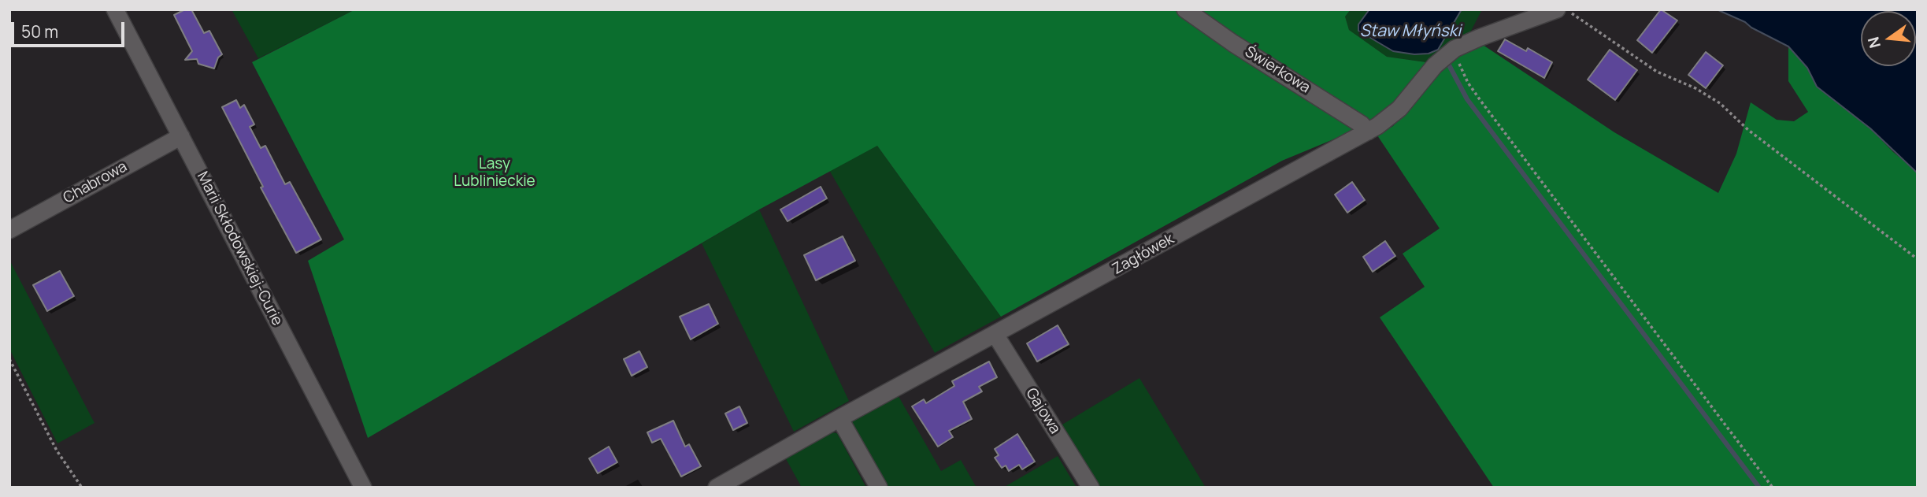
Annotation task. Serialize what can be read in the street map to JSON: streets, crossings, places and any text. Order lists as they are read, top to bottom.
{
  "streets": {
    "street": [
      "Świerkowa",
      "Chabrowa",
      "Marii Skłodowskiej-Curie",
      "Zagłówek",
      "Gajowa"
    ]
  },
  "crossings": [
    ["Świerkowa", "Zagłówek"],
    ["Chabrowa", "Marii Skłodowskiej-Curie"],
    ["Zagłówek", "Gajowa"]
  ],
  "water": ["Staw Młyński"],
  "parks": ["Lasy Lublinieckie"],
  "scale_bar": "50 m",
  "north": "left"
}
